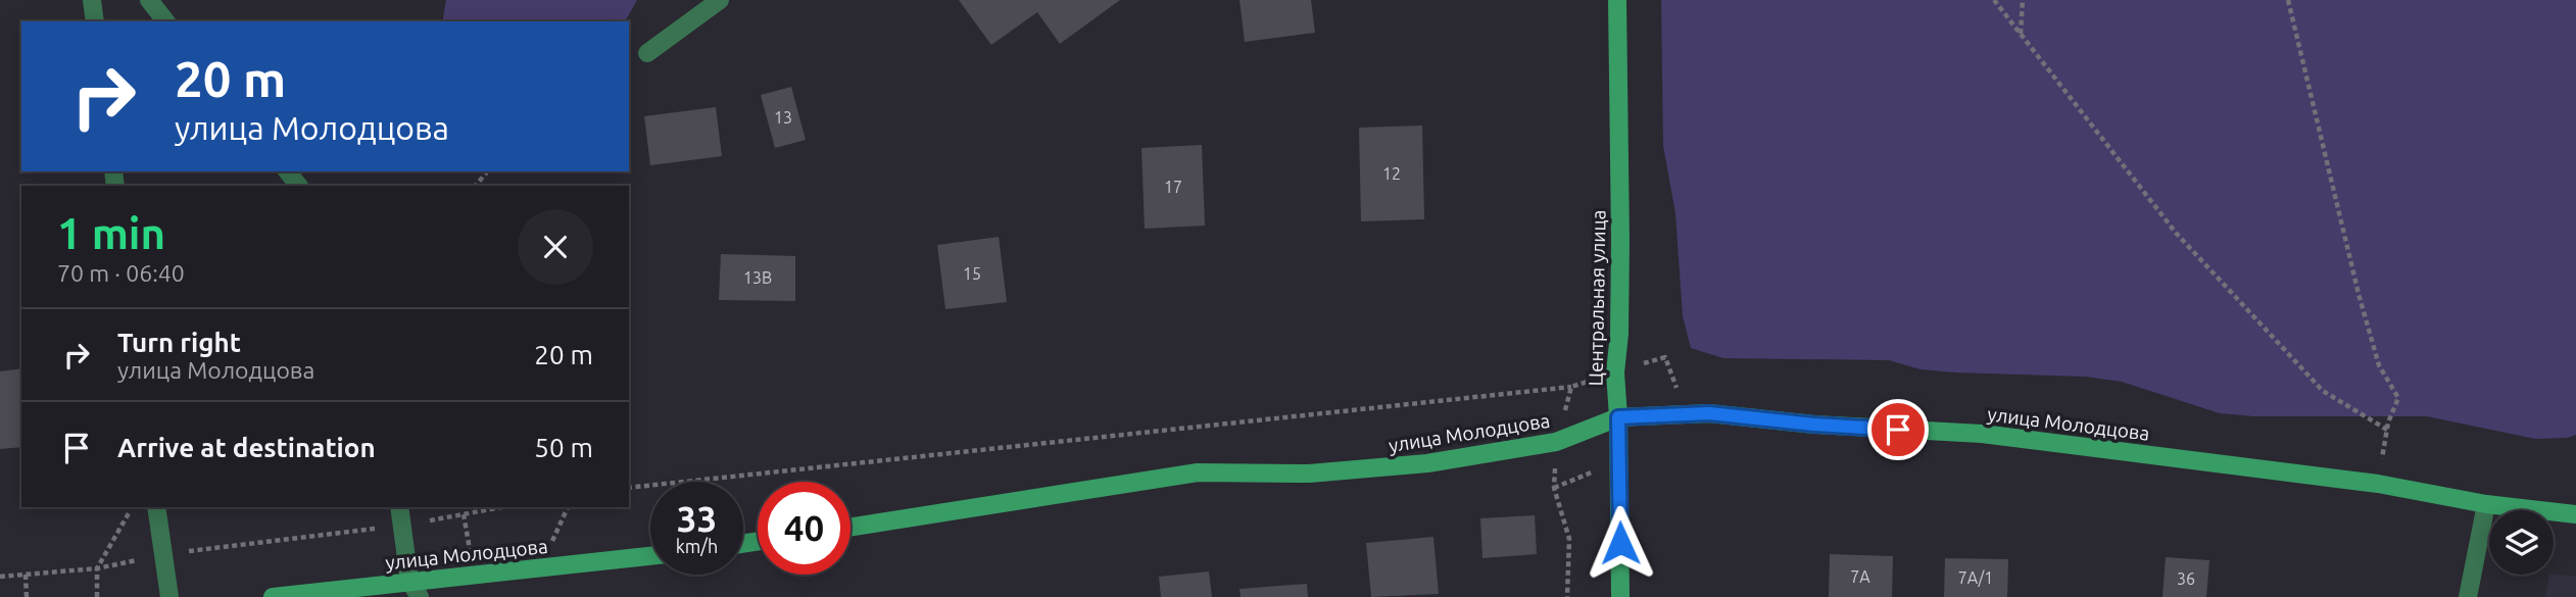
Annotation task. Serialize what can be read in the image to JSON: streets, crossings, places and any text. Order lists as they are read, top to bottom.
{
  "streets": {
    "street": ["Центральная улица", "улица Молодцова"]
  },
  "crossings": [
    ["Центральная улица", "улица Молодцова"]
  ],
  "house_numbers": [
    "13",
    "12",
    "17",
    "15",
    "13В",
    "7А",
    "7А/1",
    "36"
  ],
  "page": {
    "turn": ["20 m", "улица Молодцова"],
    "heading": ["1 min", "70 m · 06:40"],
    "list": [
      {
        "name": "Turn right",
        "note": "улица Молодцова",
        "value": "20 m"
      },
      {
        "name": "Arrive at destination",
        "value": "50 m"
      }
    ],
    "speed": "33 km/h",
    "limit": "40"
  }
}
